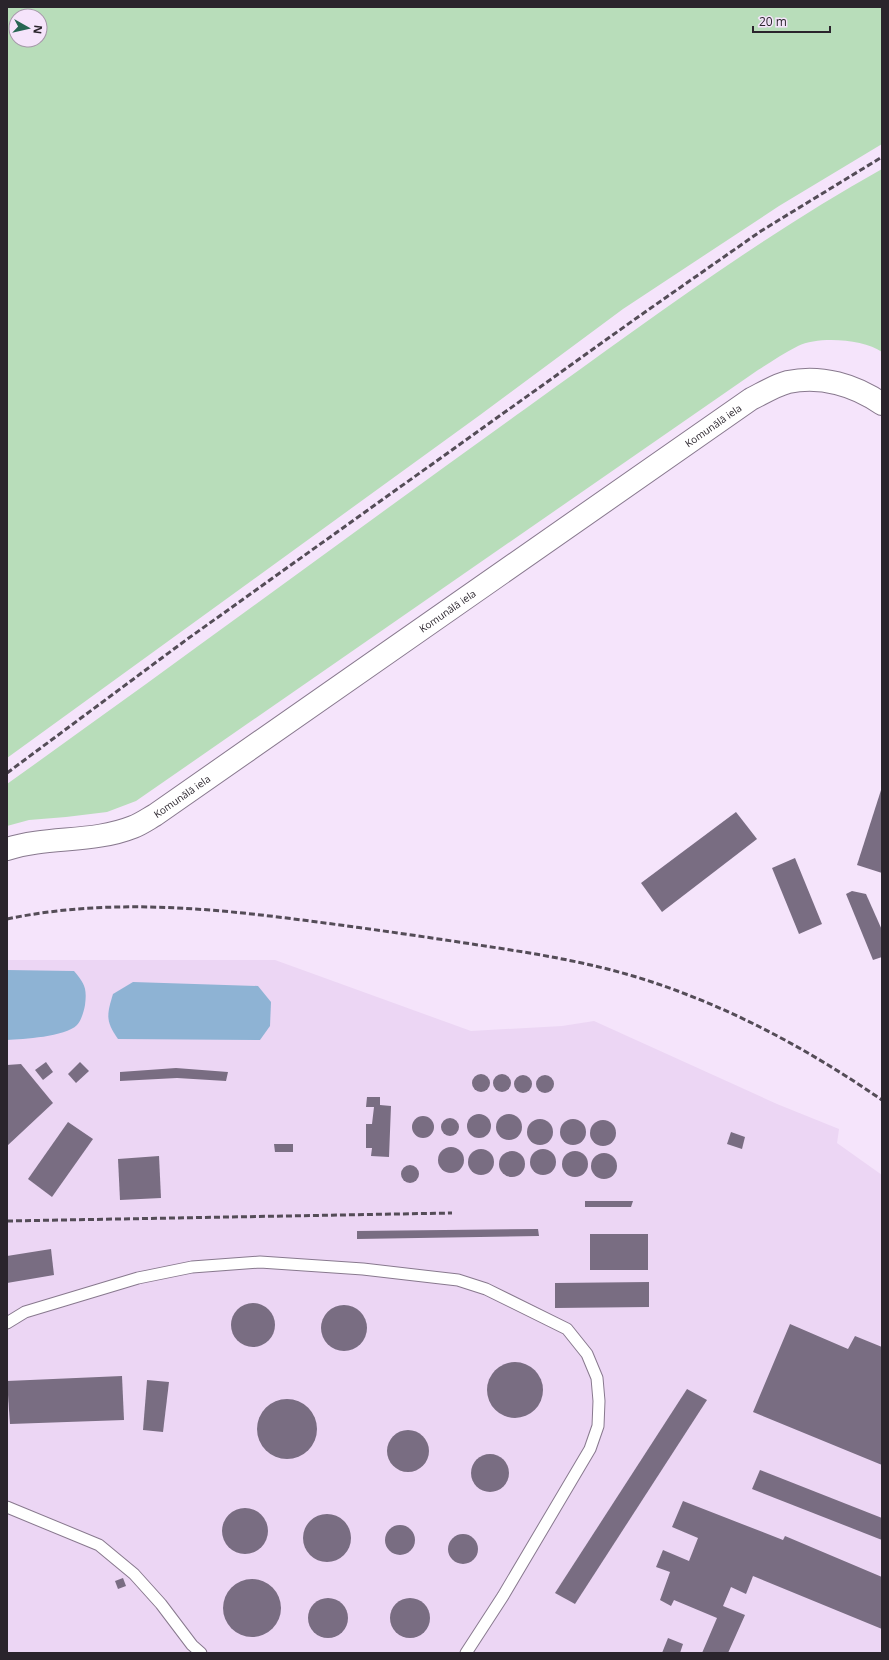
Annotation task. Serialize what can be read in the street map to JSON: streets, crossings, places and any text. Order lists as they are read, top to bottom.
{
  "streets": {
    "street": ["Komunālā iela"]
  },
  "scale_bar": "20 m",
  "north": "right"
}
